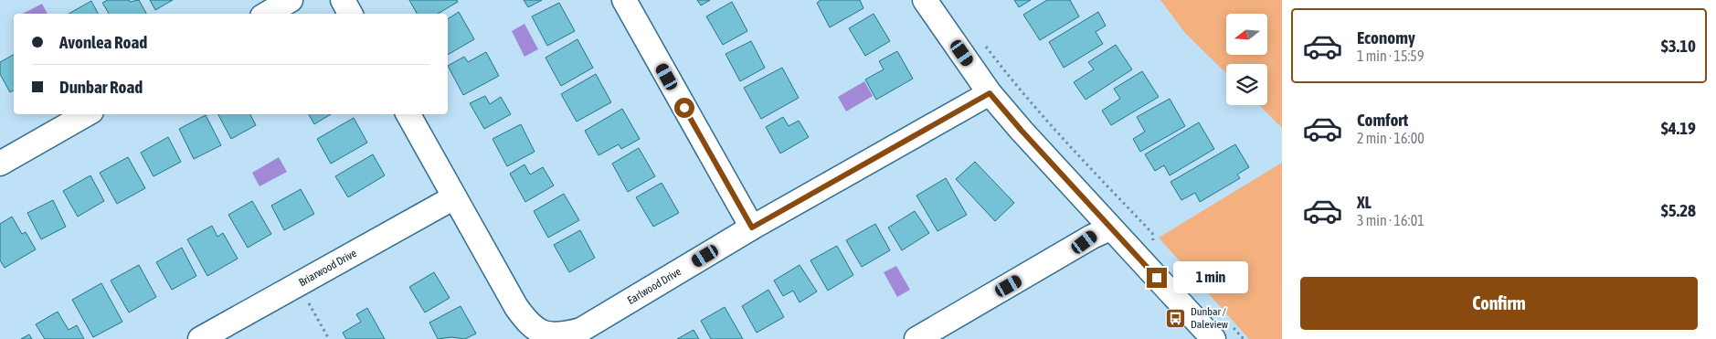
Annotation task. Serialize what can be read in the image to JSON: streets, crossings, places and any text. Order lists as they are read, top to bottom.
{
  "streets": {
    "street": ["Briarwood Drive", "Earlwood Drive"]
  },
  "crossings": [
    ["Briarwood Drive", "Earlwood Drive"]
  ],
  "places": {
    "bus stop": ["Dunbar / Daleview"]
  },
  "north": "left",
  "page": {
    "list": [
      {
        "name": "Economy",
        "note": "1 min · 15:59",
        "value": "$3.10"
      },
      {
        "name": "Comfort",
        "note": "2 min · 16:00",
        "value": "$4.19"
      },
      {
        "name": "XL",
        "note": "3 min · 16:01",
        "value": "$5.28"
      }
    ],
    "banner": ["Avonlea Road", "Dunbar Road"],
    "bubble": "1 min",
    "buttons": "Confirm"
  }
}
